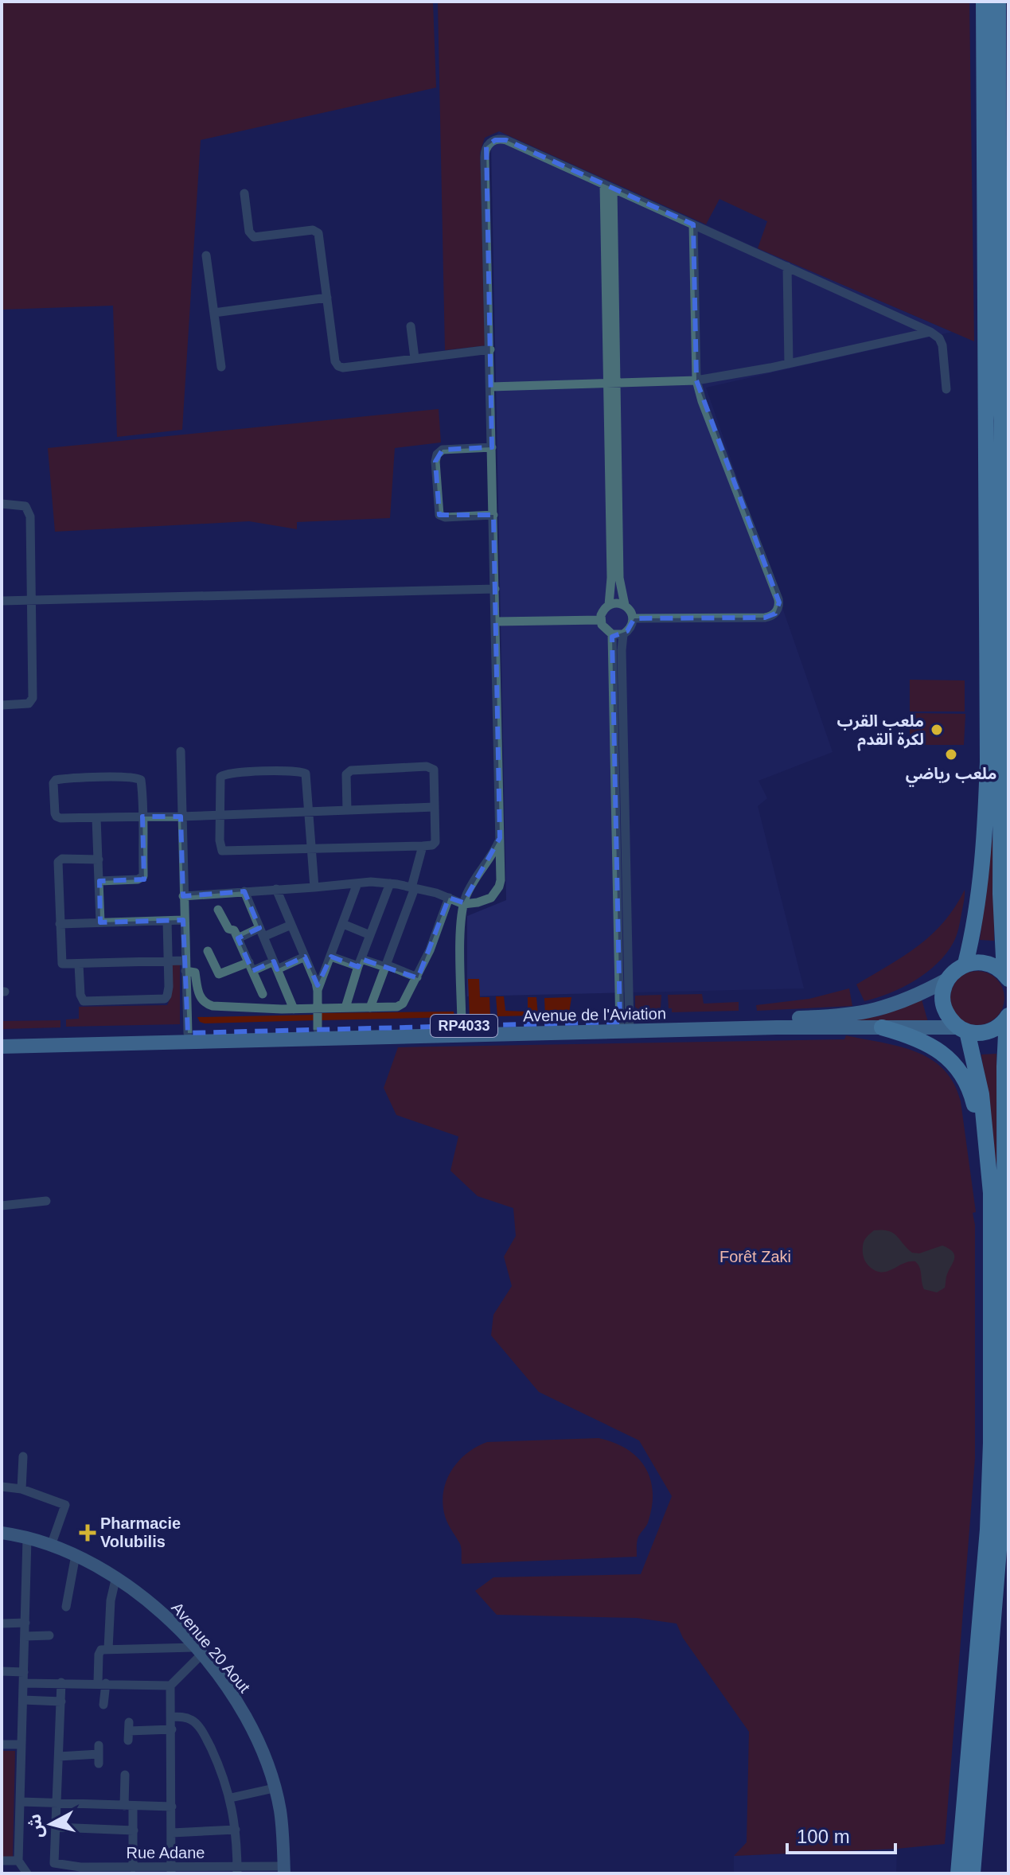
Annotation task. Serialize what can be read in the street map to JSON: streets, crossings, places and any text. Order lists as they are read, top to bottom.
{
  "streets": {
    "main road": ["Avenue de l'Aviation", "RP4033"],
    "street": ["Avenue 20 Aout", "Rue Adane"]
  },
  "crossings": [
    ["Avenue 20 Aout", "Rue Adane"]
  ],
  "parks": ["Forêt Zaki"],
  "places": {
    "other": ["ملعب القرب لكرة القدم", "ملعب رياضي"],
    "health": ["Pharmacie Volubilis"]
  },
  "scale_bar": "100 m",
  "north": "left"
}
